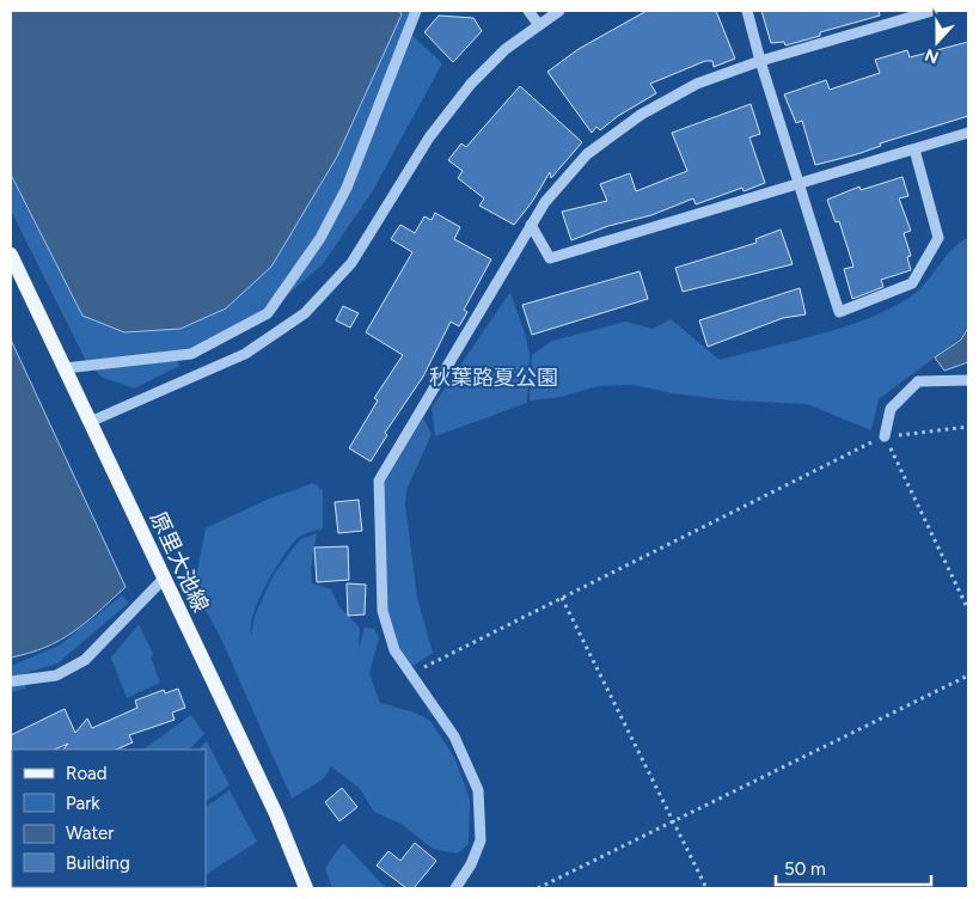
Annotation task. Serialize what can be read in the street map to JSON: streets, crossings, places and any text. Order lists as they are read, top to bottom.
{
  "streets": {
    "main road": ["原里大池線"]
  },
  "parks": ["秋葉路夏公園"],
  "legend": [
    "Road",
    "Park",
    "Water",
    "Building"
  ],
  "scale_bar": "50 m",
  "north": "bottom"
}
